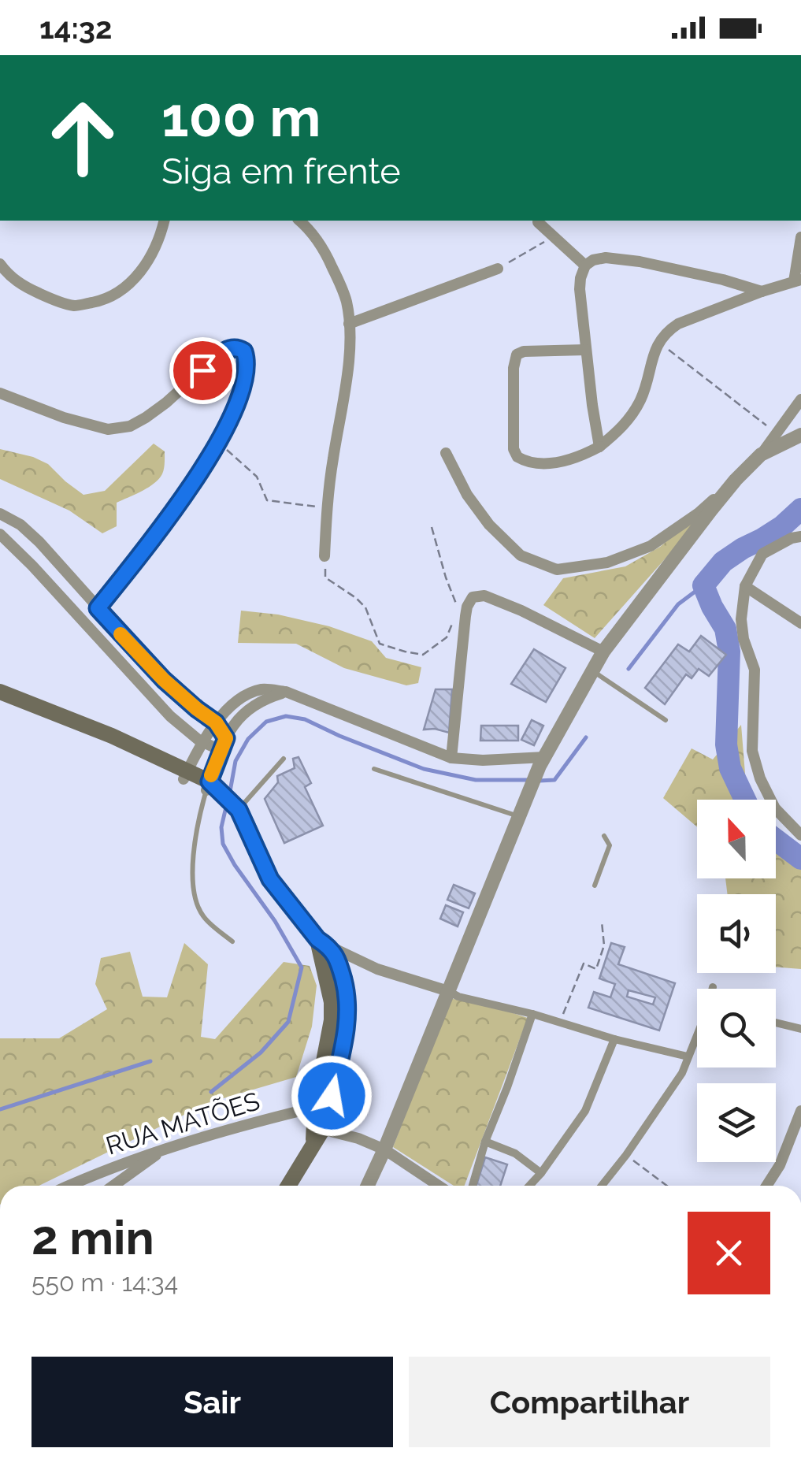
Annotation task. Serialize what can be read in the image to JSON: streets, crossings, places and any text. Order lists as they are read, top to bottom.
{
  "streets": {
    "street": ["RUA MATÕES"]
  },
  "north": "top",
  "page": {
    "status": "14:32",
    "turn": ["100 m", "Siga em frente"],
    "heading": ["2 min", "550 m · 14:34"],
    "buttons": ["Sair", "Compartilhar"]
  }
}
